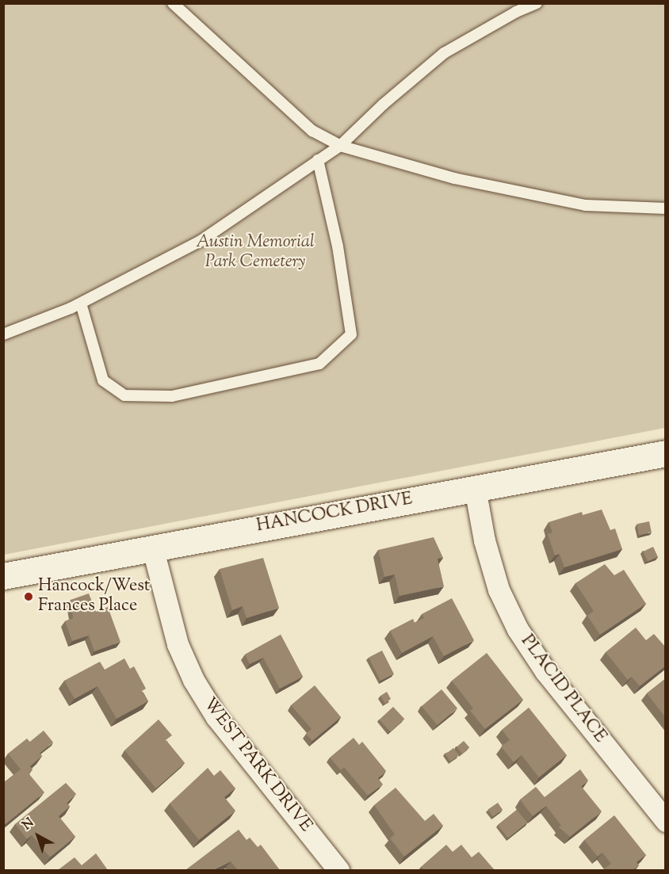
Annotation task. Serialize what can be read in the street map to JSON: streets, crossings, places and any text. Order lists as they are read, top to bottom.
{
  "streets": {
    "street": ["HANCOCK DRIVE", "PLACID PLACE", "WEST PARK DRIVE"]
  },
  "crossings": [
    ["HANCOCK DRIVE", "PLACID PLACE"],
    ["HANCOCK DRIVE", "WEST PARK DRIVE"]
  ],
  "parks": ["Austin Memorial Park Cemetery"],
  "places": ["Hancock/West Frances Place"],
  "north": "top left"
}
